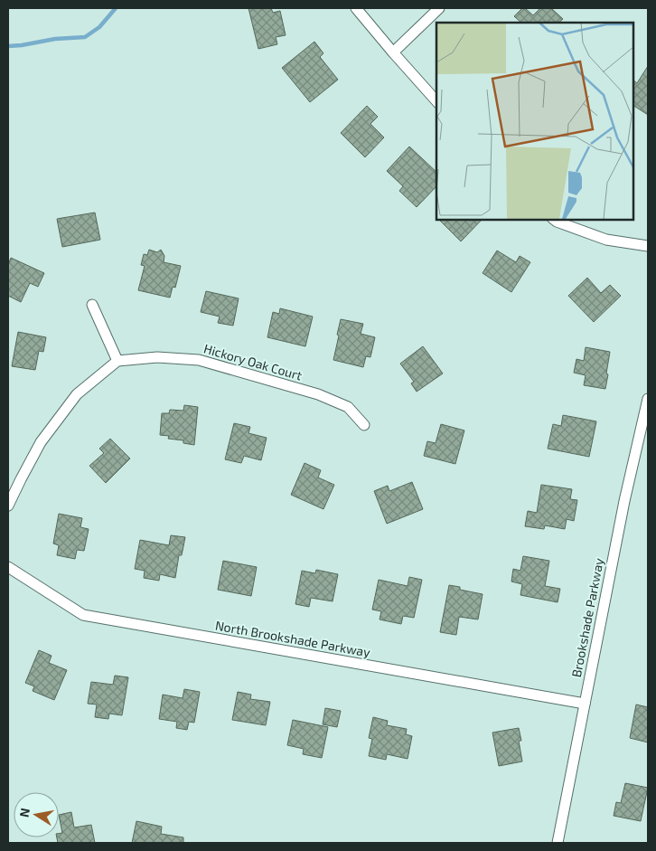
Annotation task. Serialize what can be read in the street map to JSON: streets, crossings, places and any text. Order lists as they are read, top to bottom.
{
  "streets": {
    "street": ["Hickory Oak Court", "Brookshade Parkway", "North Brookshade Parkway"]
  },
  "crossings": [
    ["Brookshade Parkway", "North Brookshade Parkway"]
  ],
  "north": "left"
}
